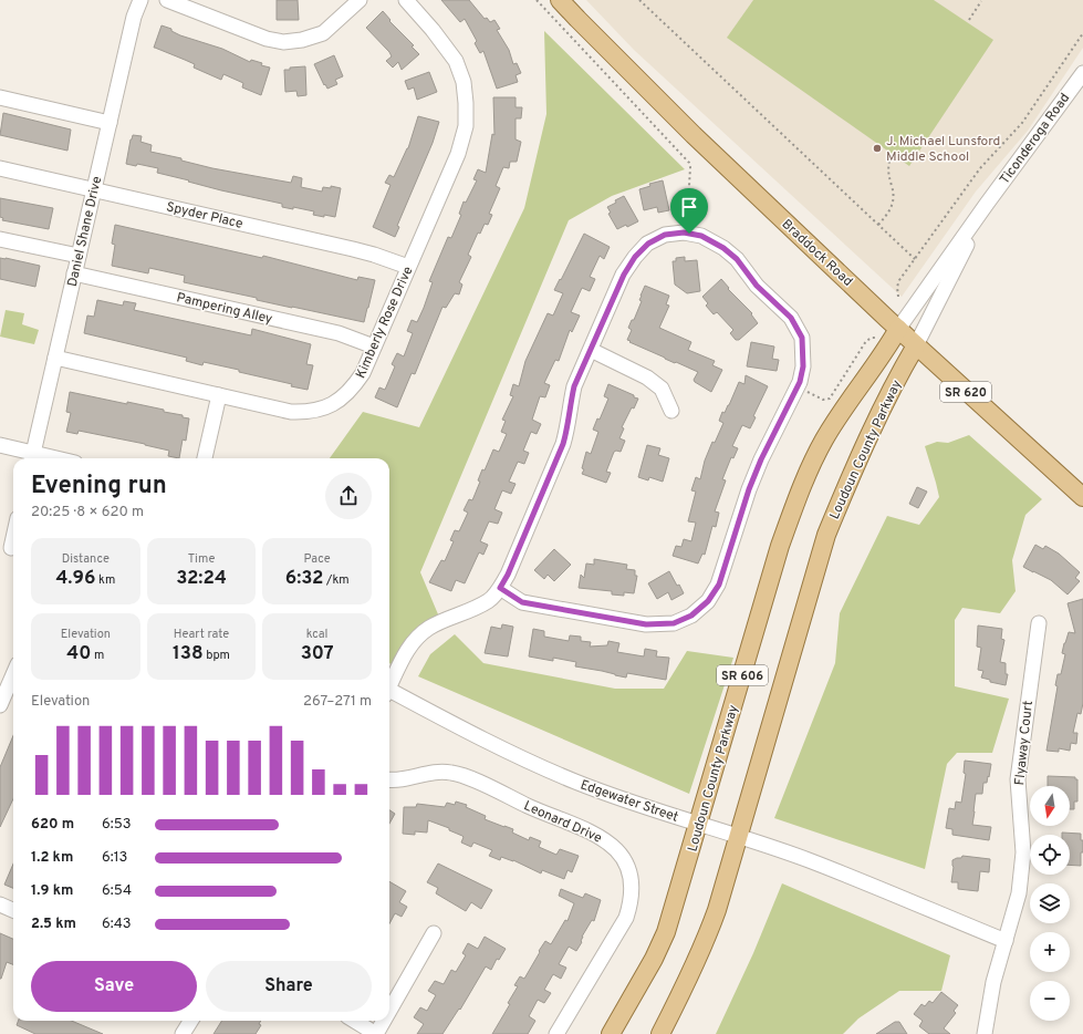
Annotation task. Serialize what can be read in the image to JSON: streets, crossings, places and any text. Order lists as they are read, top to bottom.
{
  "streets": {
    "main road": [
      "Braddock Road",
      "SR 620",
      "Loudoun County Parkway",
      "SR 606"
    ],
    "street": [
      "Ticonderoga Road",
      "Spyder Place",
      "Daniel Shane Drive",
      "Pampering Alley",
      "Kimberly Rose Drive",
      "Flyaway Court",
      "Edgewater Street",
      "Leonard Drive"
    ]
  },
  "crossings": [
    ["Ticonderoga Road", "Braddock Road"],
    ["Ticonderoga Road", "Loudoun County Parkway"],
    ["Spyder Place", "Daniel Shane Drive"],
    ["Spyder Place", "Kimberly Rose Drive"],
    ["Daniel Shane Drive", "Pampering Alley"],
    ["Daniel Shane Drive", "Kimberly Rose Drive"],
    ["Braddock Road", "Loudoun County Parkway"],
    ["Pampering Alley", "Kimberly Rose Drive"],
    ["Loudoun County Parkway", "Edgewater Street"],
    ["Flyaway Court", "Edgewater Street"]
  ],
  "places": ["J. Michael Lunsford Middle School"],
  "north": "bottom",
  "page": {
    "heading": ["Evening run", "20:25 · 8 × 620 m"],
    "stats": [
      ["Distance", "4.96 km"],
      ["Time", "32:24"],
      ["Pace", "6:32 /km"],
      ["Elevation", "40 m"],
      ["Heart rate", "138 bpm"],
      ["kcal", "307"]
    ],
    "chart": ["Elevation", "267–271 m"],
    "map_buttons": ["+", "−"],
    "list": [
      {
        "name": "620 m",
        "note": "6:53"
      },
      {
        "name": "1.2 km",
        "note": "6:13"
      },
      {
        "name": "1.9 km",
        "note": "6:54"
      },
      {
        "name": "2.5 km",
        "note": "6:43"
      }
    ],
    "buttons": ["Save", "Share"]
  }
}
